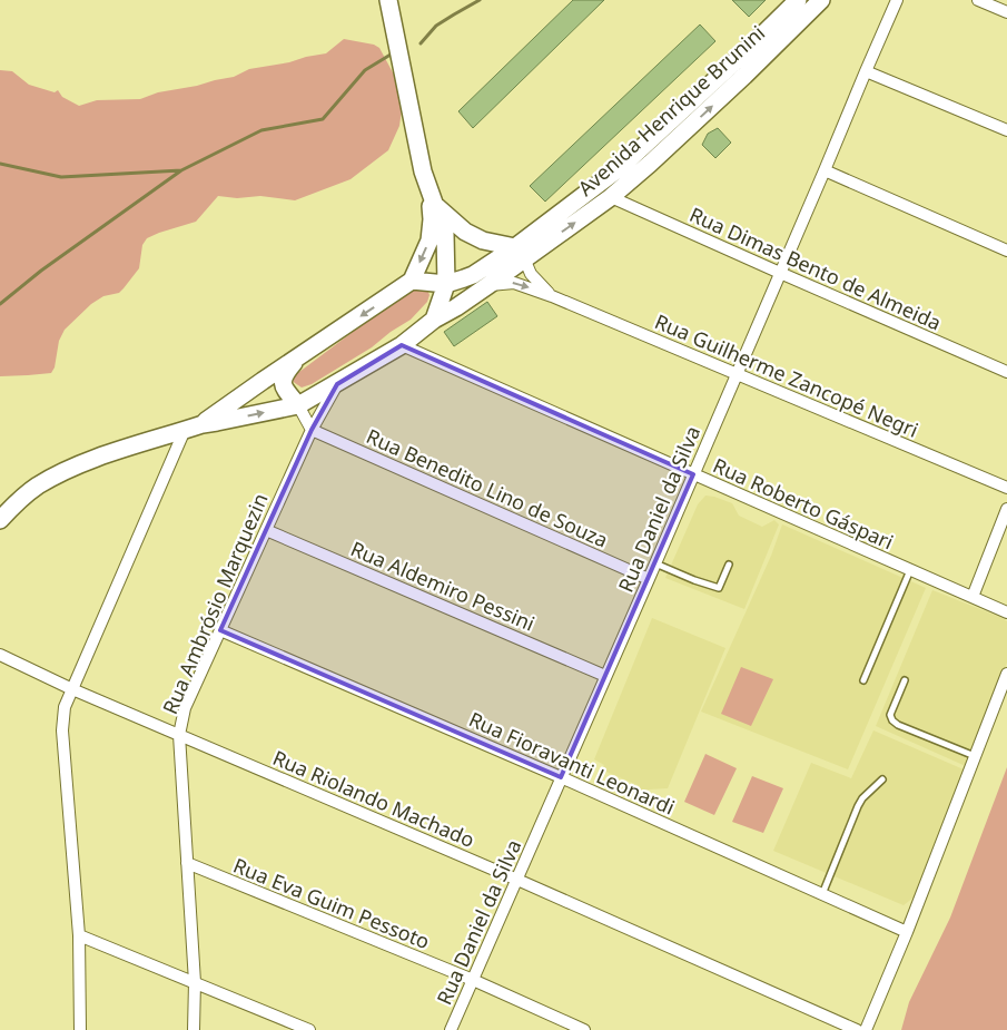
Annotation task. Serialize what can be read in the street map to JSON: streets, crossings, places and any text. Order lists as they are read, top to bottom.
{
  "streets": {
    "main road": ["Avenida Henrique Brunini"],
    "street": [
      "Rua Dimas Bento de Almeida",
      "Rua Guilherme Zancopé Negri",
      "Rua Benedito Lino de Souza",
      "Rua Roberto Gáspari",
      "Rua Daniel da Silva",
      "Rua Aldemiro Pessini",
      "Rua Ambrósio Marquezin",
      "Rua Fioravanti Leonardi",
      "Rua Riolando Machado",
      "Rua Eva Guim Pessoto"
    ]
  },
  "crossings": [
    ["Avenida Henrique Brunini", "Rua Dimas Bento de Almeida"],
    ["Avenida Henrique Brunini", "Rua Guilherme Zancopé Negri"],
    ["Avenida Henrique Brunini", "Rua Roberto Gáspari"],
    ["Avenida Henrique Brunini", "Rua Ambrósio Marquezin"],
    ["Rua Dimas Bento de Almeida", "Rua Daniel da Silva"],
    ["Rua Guilherme Zancopé Negri", "Rua Daniel da Silva"],
    ["Rua Benedito Lino de Souza", "Rua Daniel da Silva"],
    ["Rua Benedito Lino de Souza", "Rua Ambrósio Marquezin"],
    ["Rua Roberto Gáspari", "Rua Daniel da Silva"],
    ["Rua Daniel da Silva", "Rua Aldemiro Pessini"],
    ["Rua Daniel da Silva", "Rua Fioravanti Leonardi"],
    ["Rua Daniel da Silva", "Rua Riolando Machado"],
    ["Rua Daniel da Silva", "Rua Eva Guim Pessoto"],
    ["Rua Aldemiro Pessini", "Rua Ambrósio Marquezin"],
    ["Rua Ambrósio Marquezin", "Rua Fioravanti Leonardi"],
    ["Rua Ambrósio Marquezin", "Rua Riolando Machado"],
    ["Rua Ambrósio Marquezin", "Rua Eva Guim Pessoto"]
  ]
}
